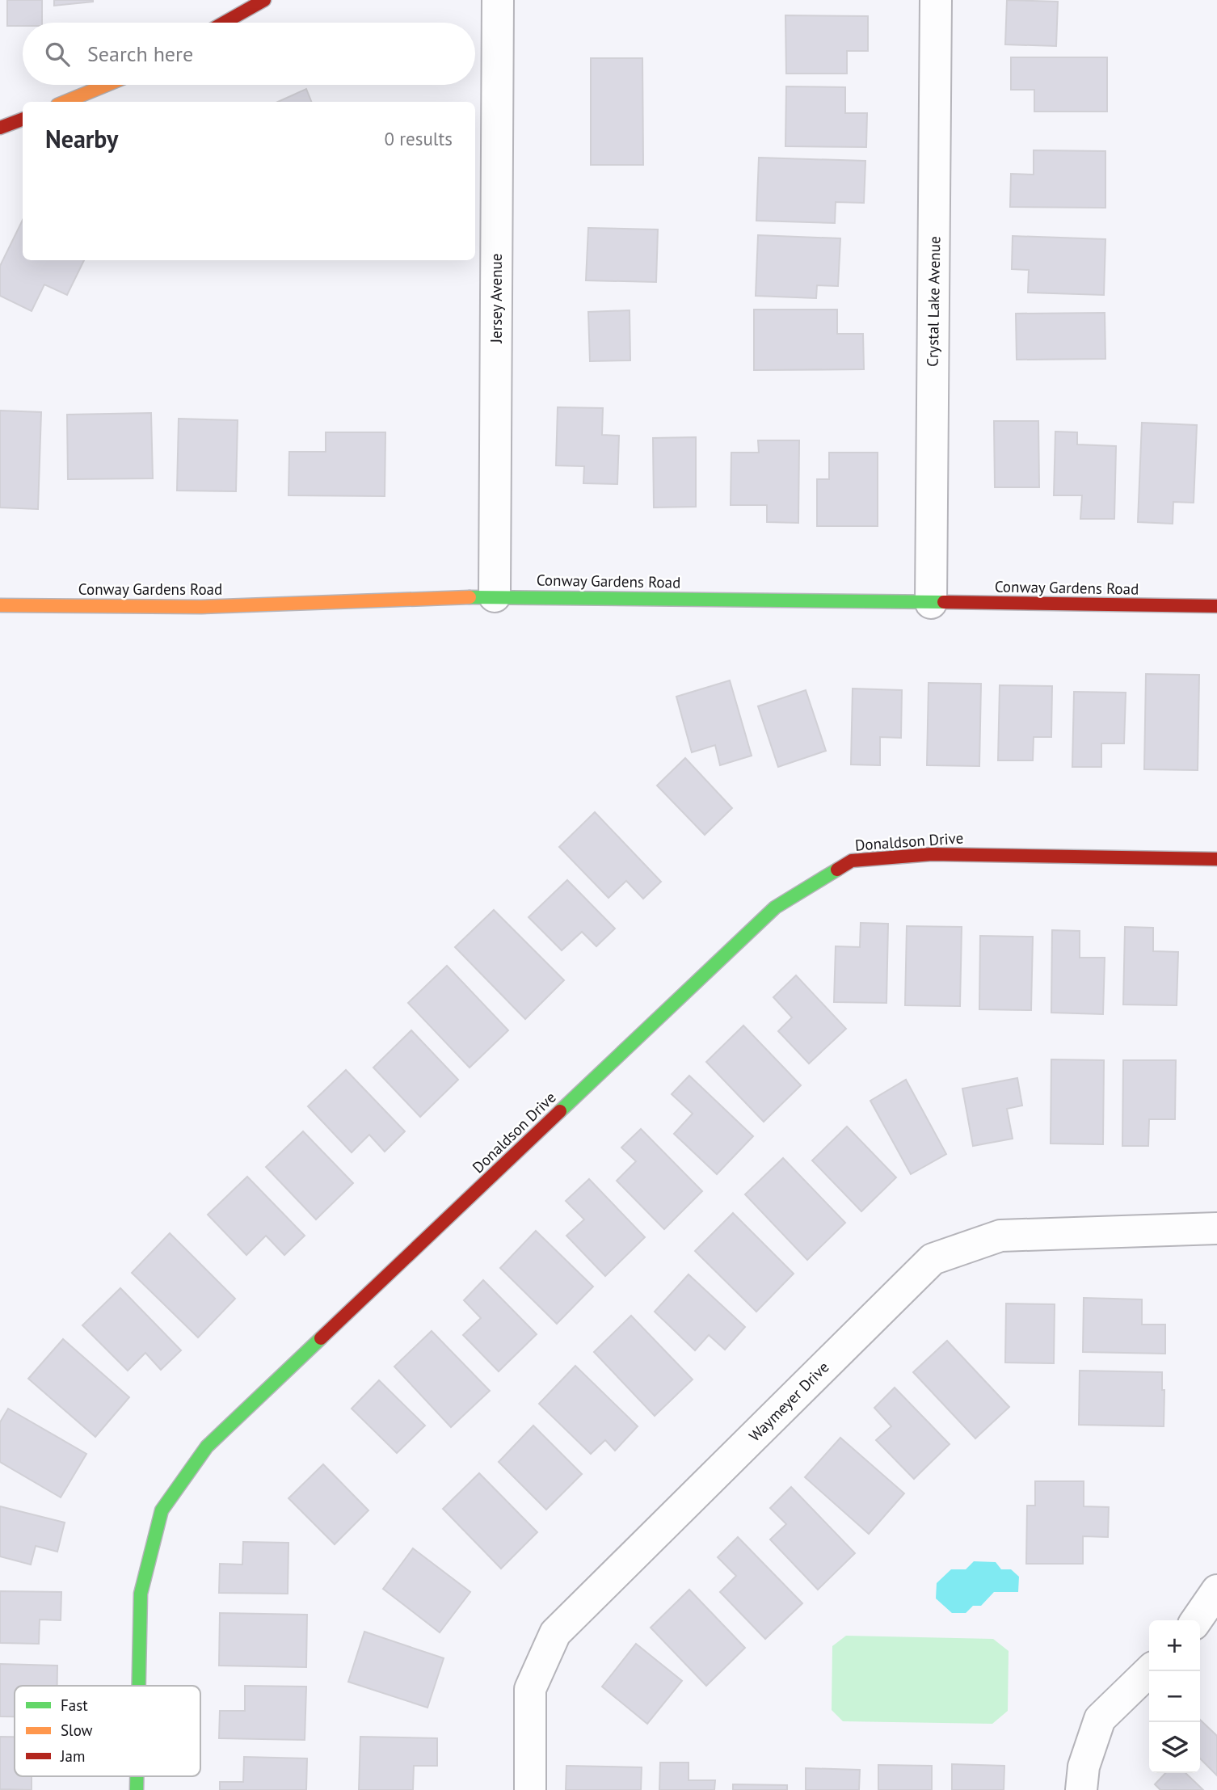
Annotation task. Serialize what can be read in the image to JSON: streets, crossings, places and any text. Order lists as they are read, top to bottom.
{
  "streets": {
    "street": [
      "Jersey Avenue",
      "Crystal Lake Avenue",
      "Conway Gardens Road",
      "Donaldson Drive",
      "Waymeyer Drive"
    ]
  },
  "crossings": [
    ["Jersey Avenue", "Conway Gardens Road"],
    ["Crystal Lake Avenue", "Conway Gardens Road"]
  ],
  "legend": ["Fast", "Slow", "Jam"],
  "page": {
    "search": "Search here",
    "heading": ["Nearby", "0 results"],
    "map_buttons": ["+", "−"]
  }
}
